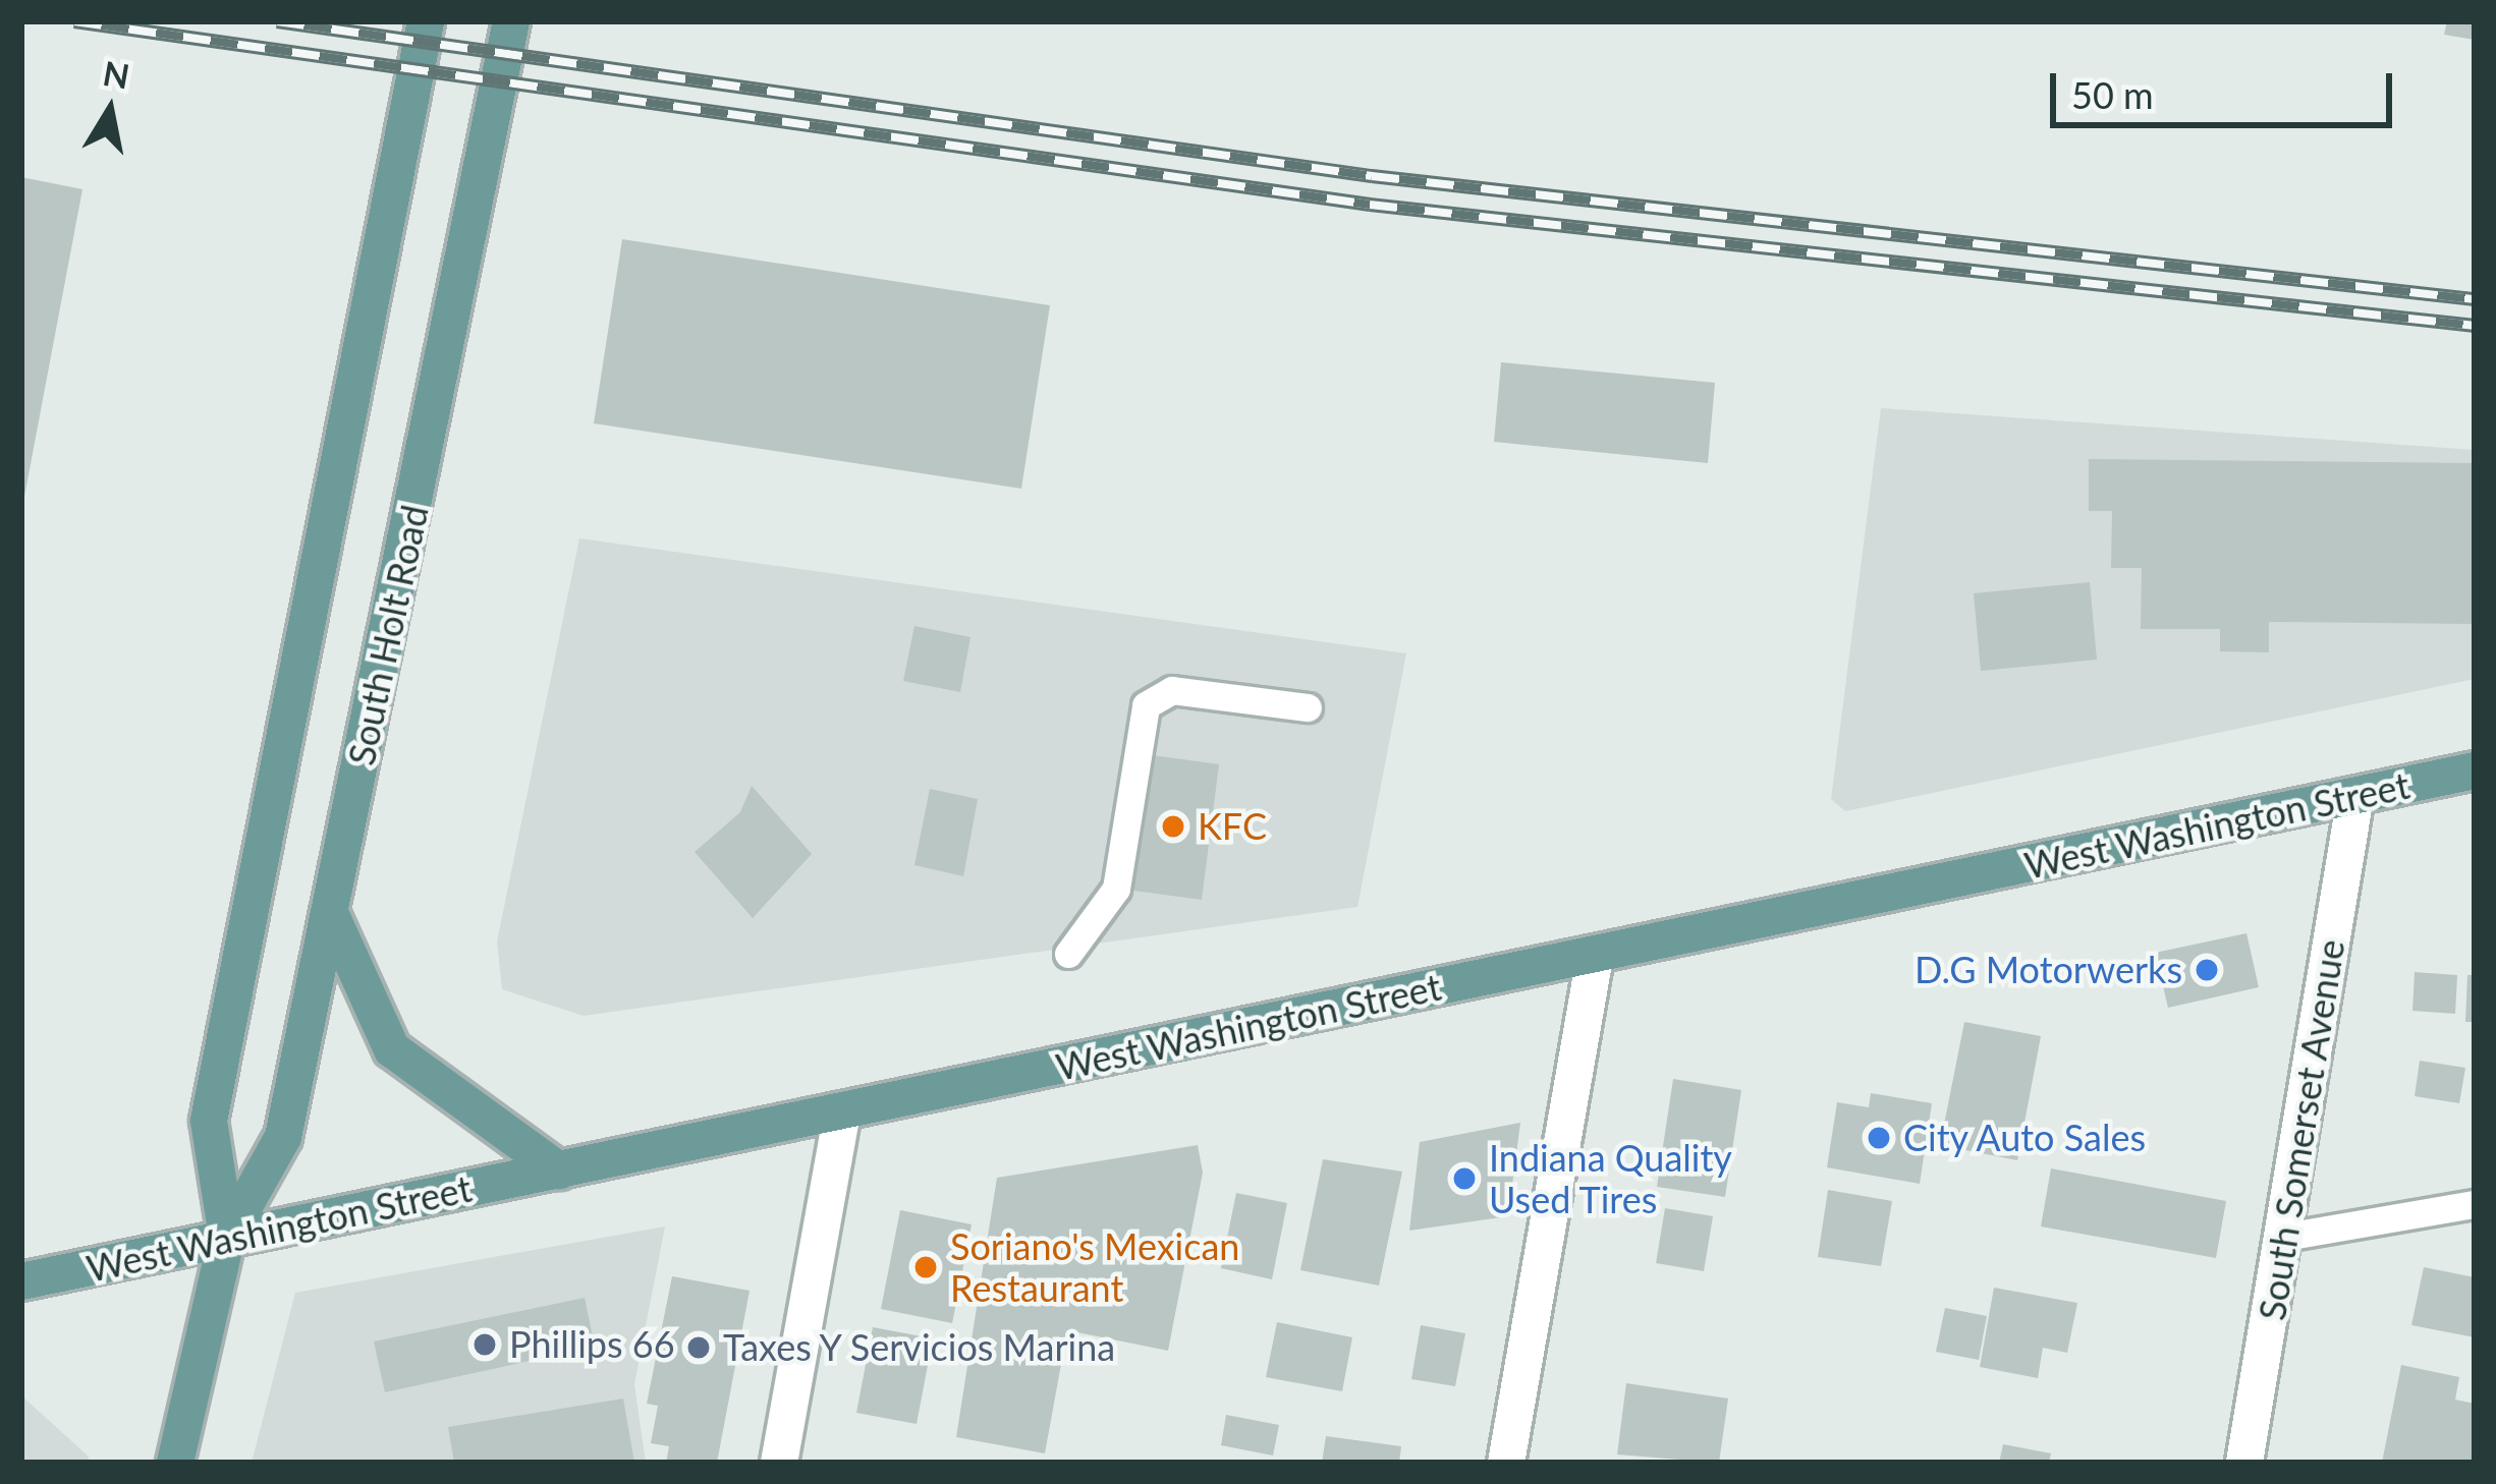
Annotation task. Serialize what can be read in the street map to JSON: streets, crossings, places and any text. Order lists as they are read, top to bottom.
{
  "streets": {
    "main road": ["South Holt Road", "West Washington Street"],
    "street": ["South Somerset Avenue"]
  },
  "crossings": [
    ["South Holt Road", "West Washington Street"],
    ["West Washington Street", "South Somerset Avenue"]
  ],
  "places": [
    "KFC",
    "D.G Motorwerks",
    "City Auto Sales",
    "Indiana Quality Used Tires",
    "Soriano's Mexican Restaurant",
    "Phillips 66",
    "Taxes Y Servicios Marina"
  ],
  "scale_bar": "50 m",
  "north": "top"
}
